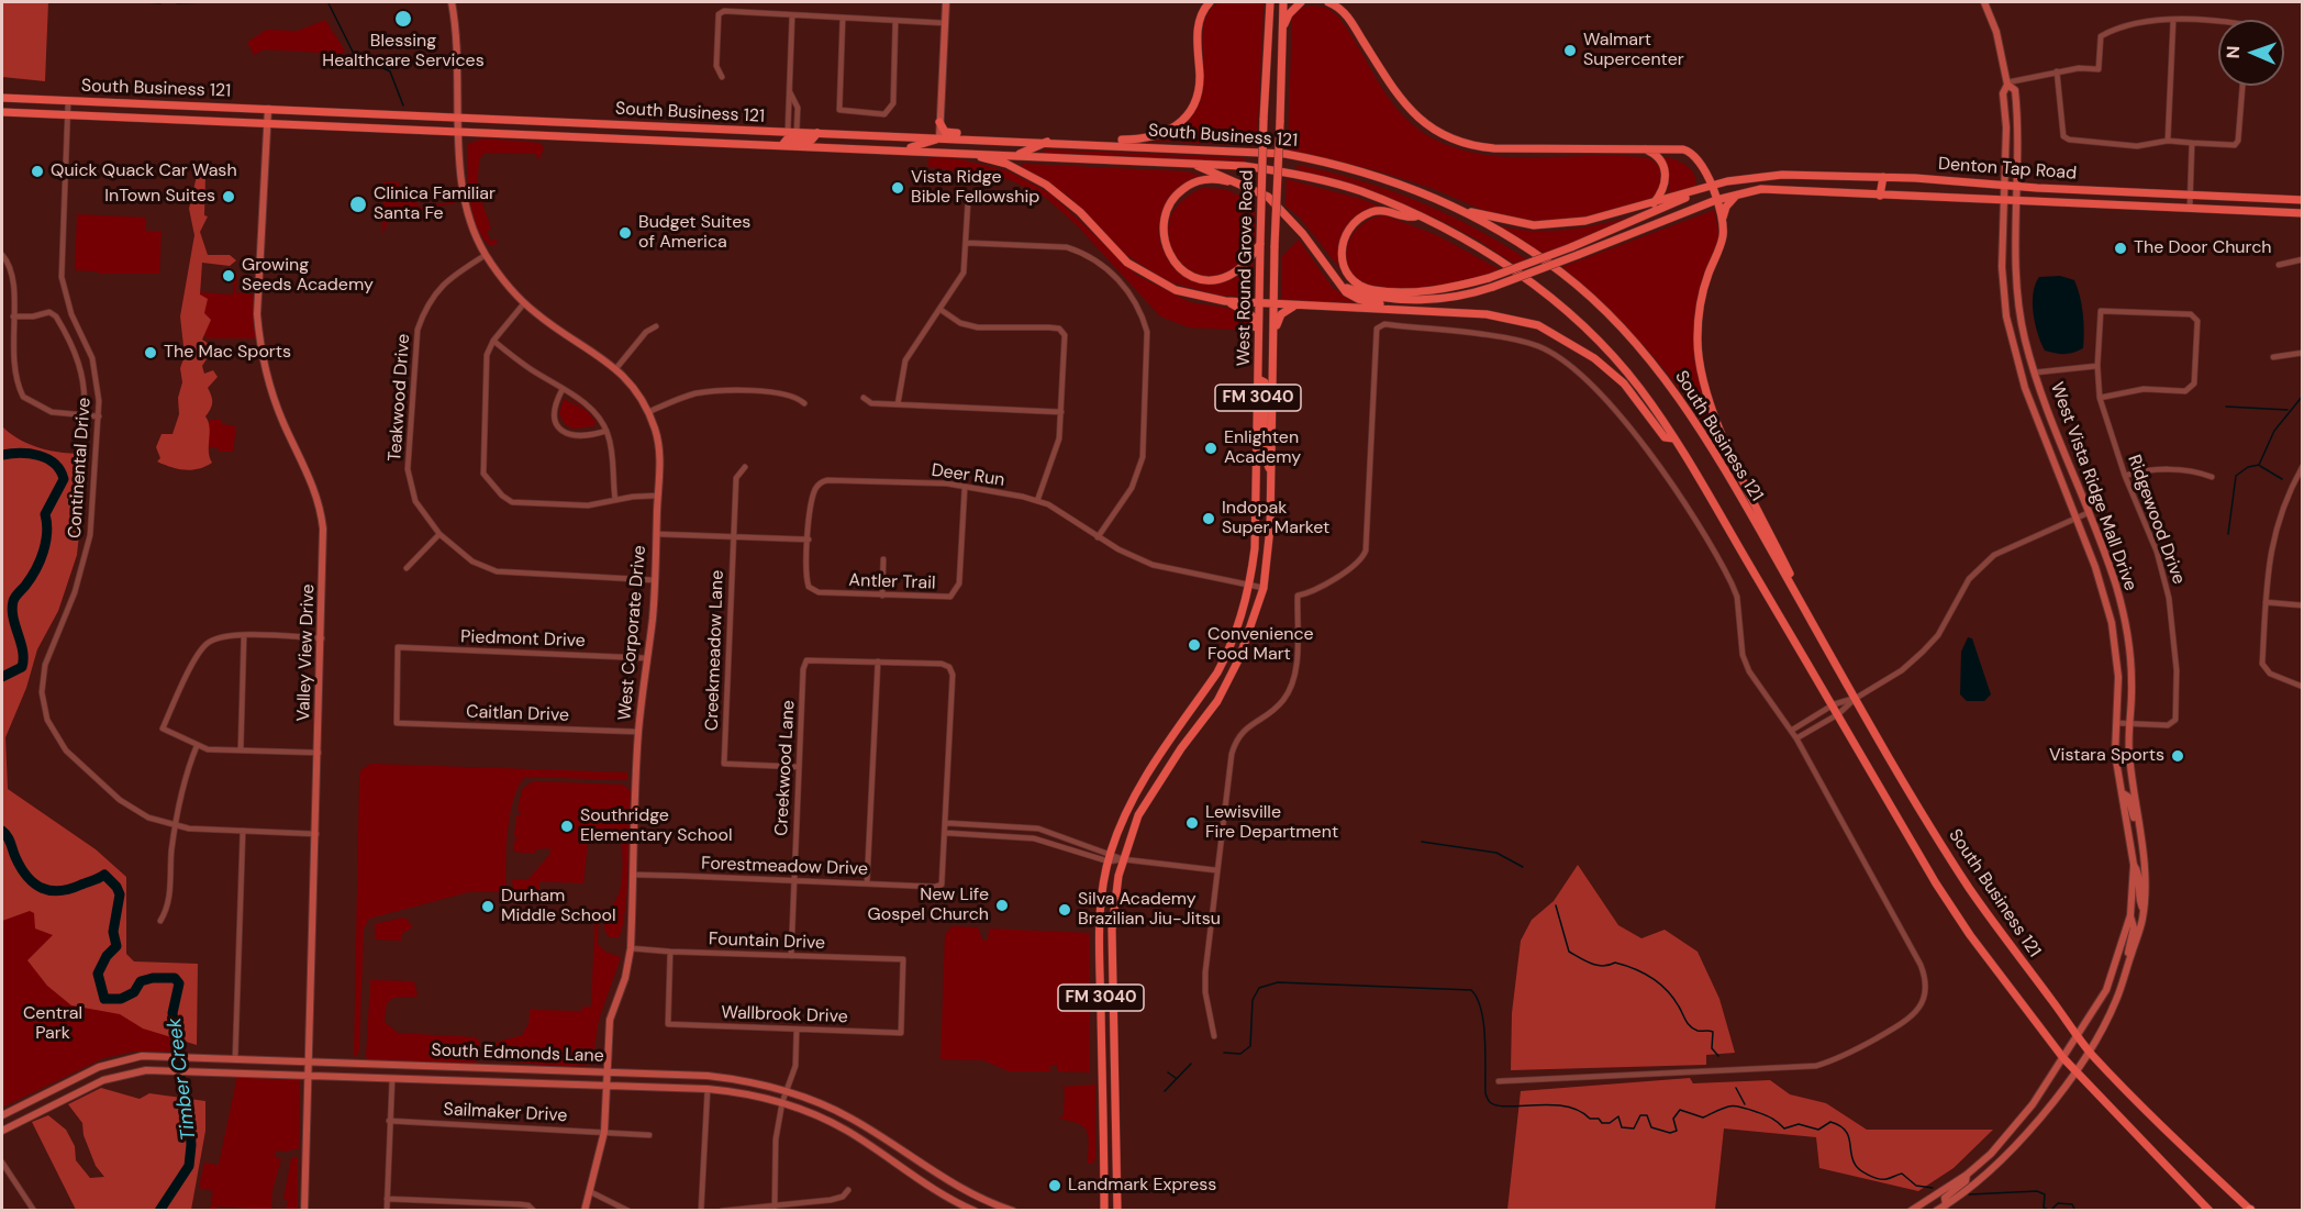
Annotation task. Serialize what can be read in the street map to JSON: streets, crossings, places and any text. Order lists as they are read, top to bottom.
{
  "streets": {
    "main road": [
      "South Business 121",
      "Denton Tap Road",
      "West Round Grove Road",
      "FM 3040",
      "West Vista Ridge Mall Drive",
      "West Corporate Drive",
      "Valley View Drive",
      "South Edmonds Lane"
    ],
    "street": [
      "Teakwood Drive",
      "Continental Drive",
      "Deer Run",
      "Ridgewood Drive",
      "Antler Trail",
      "Piedmont Drive",
      "Creekmeadow Lane",
      "Caitlan Drive",
      "Creekwood Lane",
      "Forestmeadow Drive",
      "Fountain Drive",
      "Wallbrook Drive",
      "Sailmaker Drive"
    ]
  },
  "crossings": [
    ["South Business 121", "Continental Drive"],
    ["South Business 121", "West Vista Ridge Mall Drive"],
    ["South Business 121", "West Corporate Drive"],
    ["South Business 121", "Valley View Drive"],
    ["Denton Tap Road", "West Vista Ridge Mall Drive"],
    ["West Round Grove Road", "FM 3040"],
    ["West Round Grove Road", "Deer Run"],
    ["Teakwood Drive", "West Corporate Drive"],
    ["Continental Drive", "Valley View Drive"],
    ["Deer Run", "Antler Trail"],
    ["West Vista Ridge Mall Drive", "Ridgewood Drive"],
    ["West Corporate Drive", "Piedmont Drive"],
    ["West Corporate Drive", "Caitlan Drive"],
    ["West Corporate Drive", "Forestmeadow Drive"],
    ["West Corporate Drive", "Fountain Drive"],
    ["West Corporate Drive", "South Edmonds Lane"],
    ["West Corporate Drive", "Sailmaker Drive"],
    ["Piedmont Drive", "Caitlan Drive"],
    ["Creekmeadow Lane", "Creekwood Lane"],
    ["Valley View Drive", "South Edmonds Lane"],
    ["Creekwood Lane", "Forestmeadow Drive"],
    ["Creekwood Lane", "Fountain Drive"],
    ["Fountain Drive", "Wallbrook Drive"]
  ],
  "water": ["Timber Creek"],
  "parks": ["Central Park"],
  "places": [
    "Blessing Healthcare Services",
    "Walmart Supercenter",
    "Quick Quack Car Wash",
    "Vista Ridge Bible Fellowship",
    "InTown Suites",
    "Clinica Familiar Santa Fe",
    "Budget Suites of America",
    "The Door Church",
    "Growing Seeds Academy",
    "The Mac Sports",
    "Enlighten Academy",
    "Indopak Super Market",
    "Convenience Food Mart",
    "Vistara Sports",
    "Lewisville Fire Department",
    "Southridge Elementary School",
    "New Life Gospel Church",
    "Durham Middle School",
    "Silva Academy Brazilian Jiu-Jitsu",
    "Landmark Express"
  ],
  "north": "left"
}
